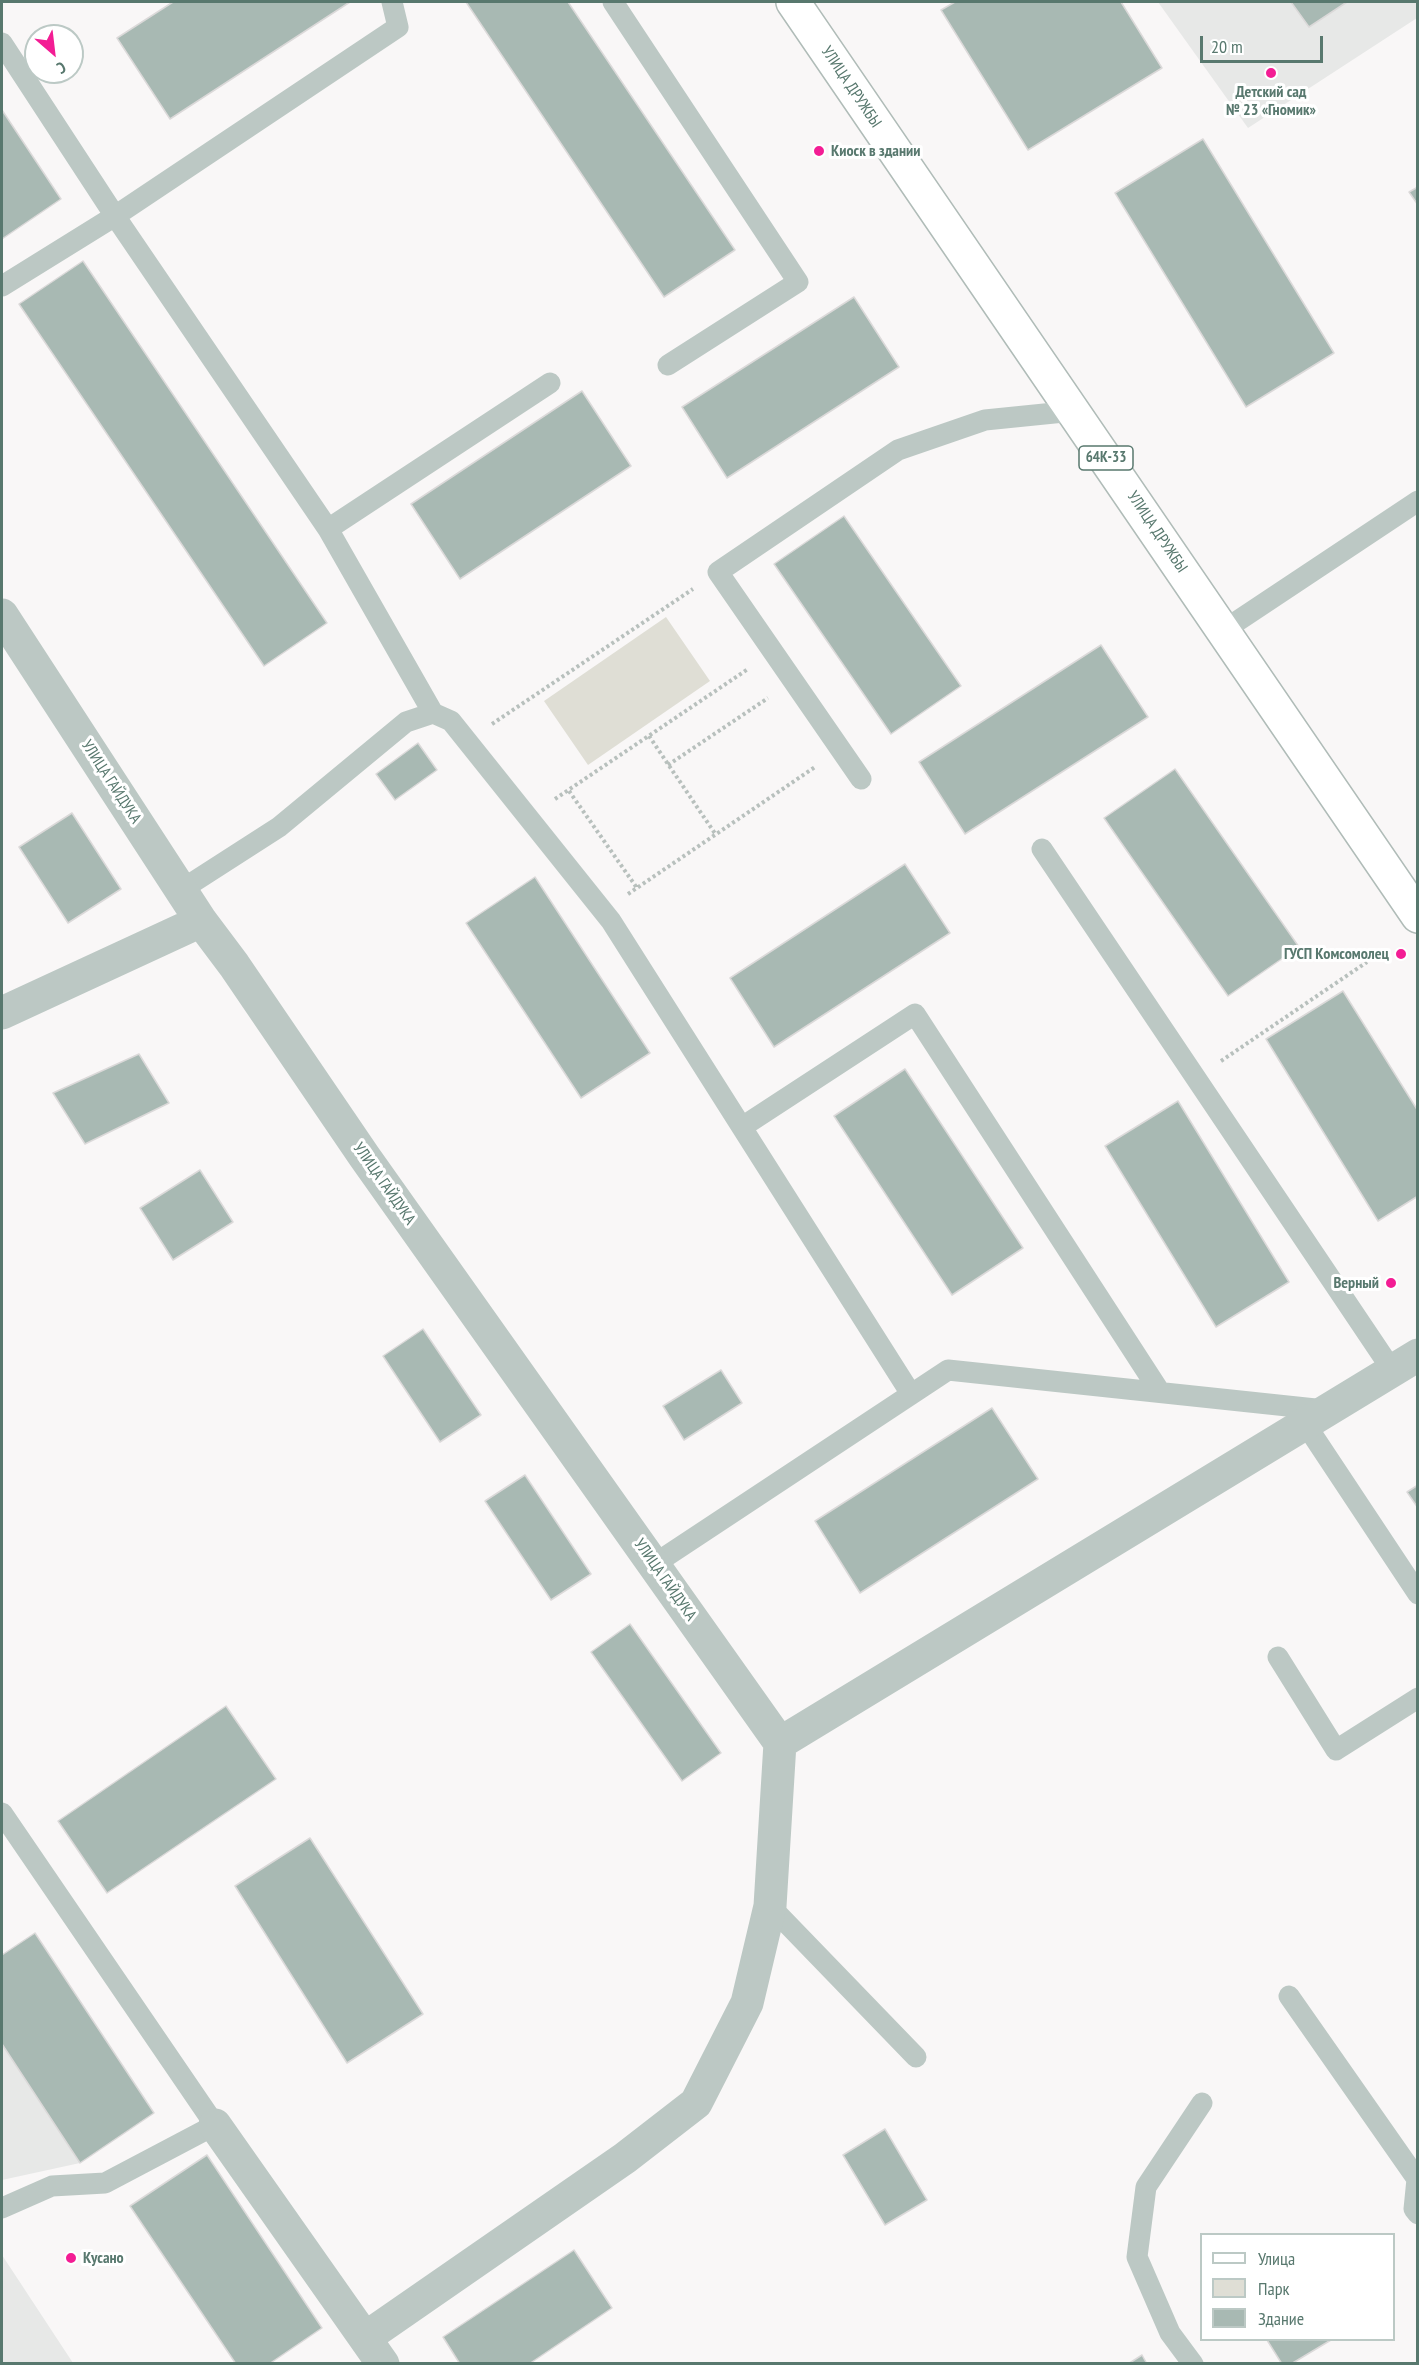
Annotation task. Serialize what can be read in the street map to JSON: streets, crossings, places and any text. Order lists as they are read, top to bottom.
{
  "streets": {
    "main road": ["УЛИЦА ДРУЖБЫ", "64К-33"],
    "street": ["УЛИЦА ГАЙДУКА"]
  },
  "places": [
    "Детский сад № 23 «Гномик»",
    "Киоск в здании",
    "ГУСП Комсомолец",
    "Верный",
    "Кусано"
  ],
  "legend": ["Улица", "Парк", "Здание"],
  "scale_bar": "20 m",
  "north": "bottom right"
}
